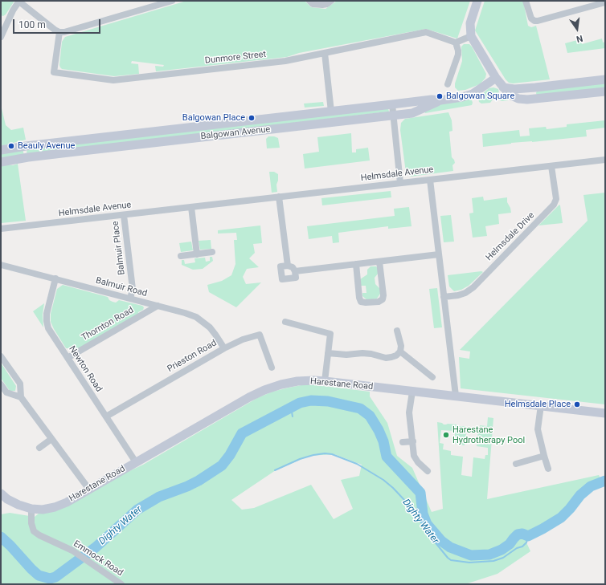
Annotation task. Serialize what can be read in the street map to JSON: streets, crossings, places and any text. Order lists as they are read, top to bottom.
{
  "streets": {
    "street": [
      "Dunmore Street",
      "Balgowan Avenue",
      "Helmsdale Avenue",
      "Helmsdale Drive",
      "Balmuir Place",
      "Balmuir Road",
      "Thornton Road",
      "Prieston Road",
      "Newton Road",
      "Harestane Road",
      "Emmock Road"
    ]
  },
  "crossings": [
    ["Helmsdale Avenue", "Helmsdale Drive"],
    ["Helmsdale Avenue", "Balmuir Place"],
    ["Balmuir Place", "Balmuir Road"],
    ["Balmuir Road", "Thornton Road"],
    ["Balmuir Road", "Prieston Road"],
    ["Balmuir Road", "Newton Road"],
    ["Thornton Road", "Newton Road"],
    ["Prieston Road", "Newton Road"],
    ["Newton Road", "Harestane Road"],
    ["Harestane Road", "Emmock Road"]
  ],
  "water": ["Dighty Water"],
  "places": [
    "Balgowan Square",
    "Balgowan Place",
    "Beauly Avenue",
    "Helmsdale Place",
    "Harestane Hydrotherapy Pool"
  ],
  "scale_bar": "100 m",
  "north": "bottom"
}
